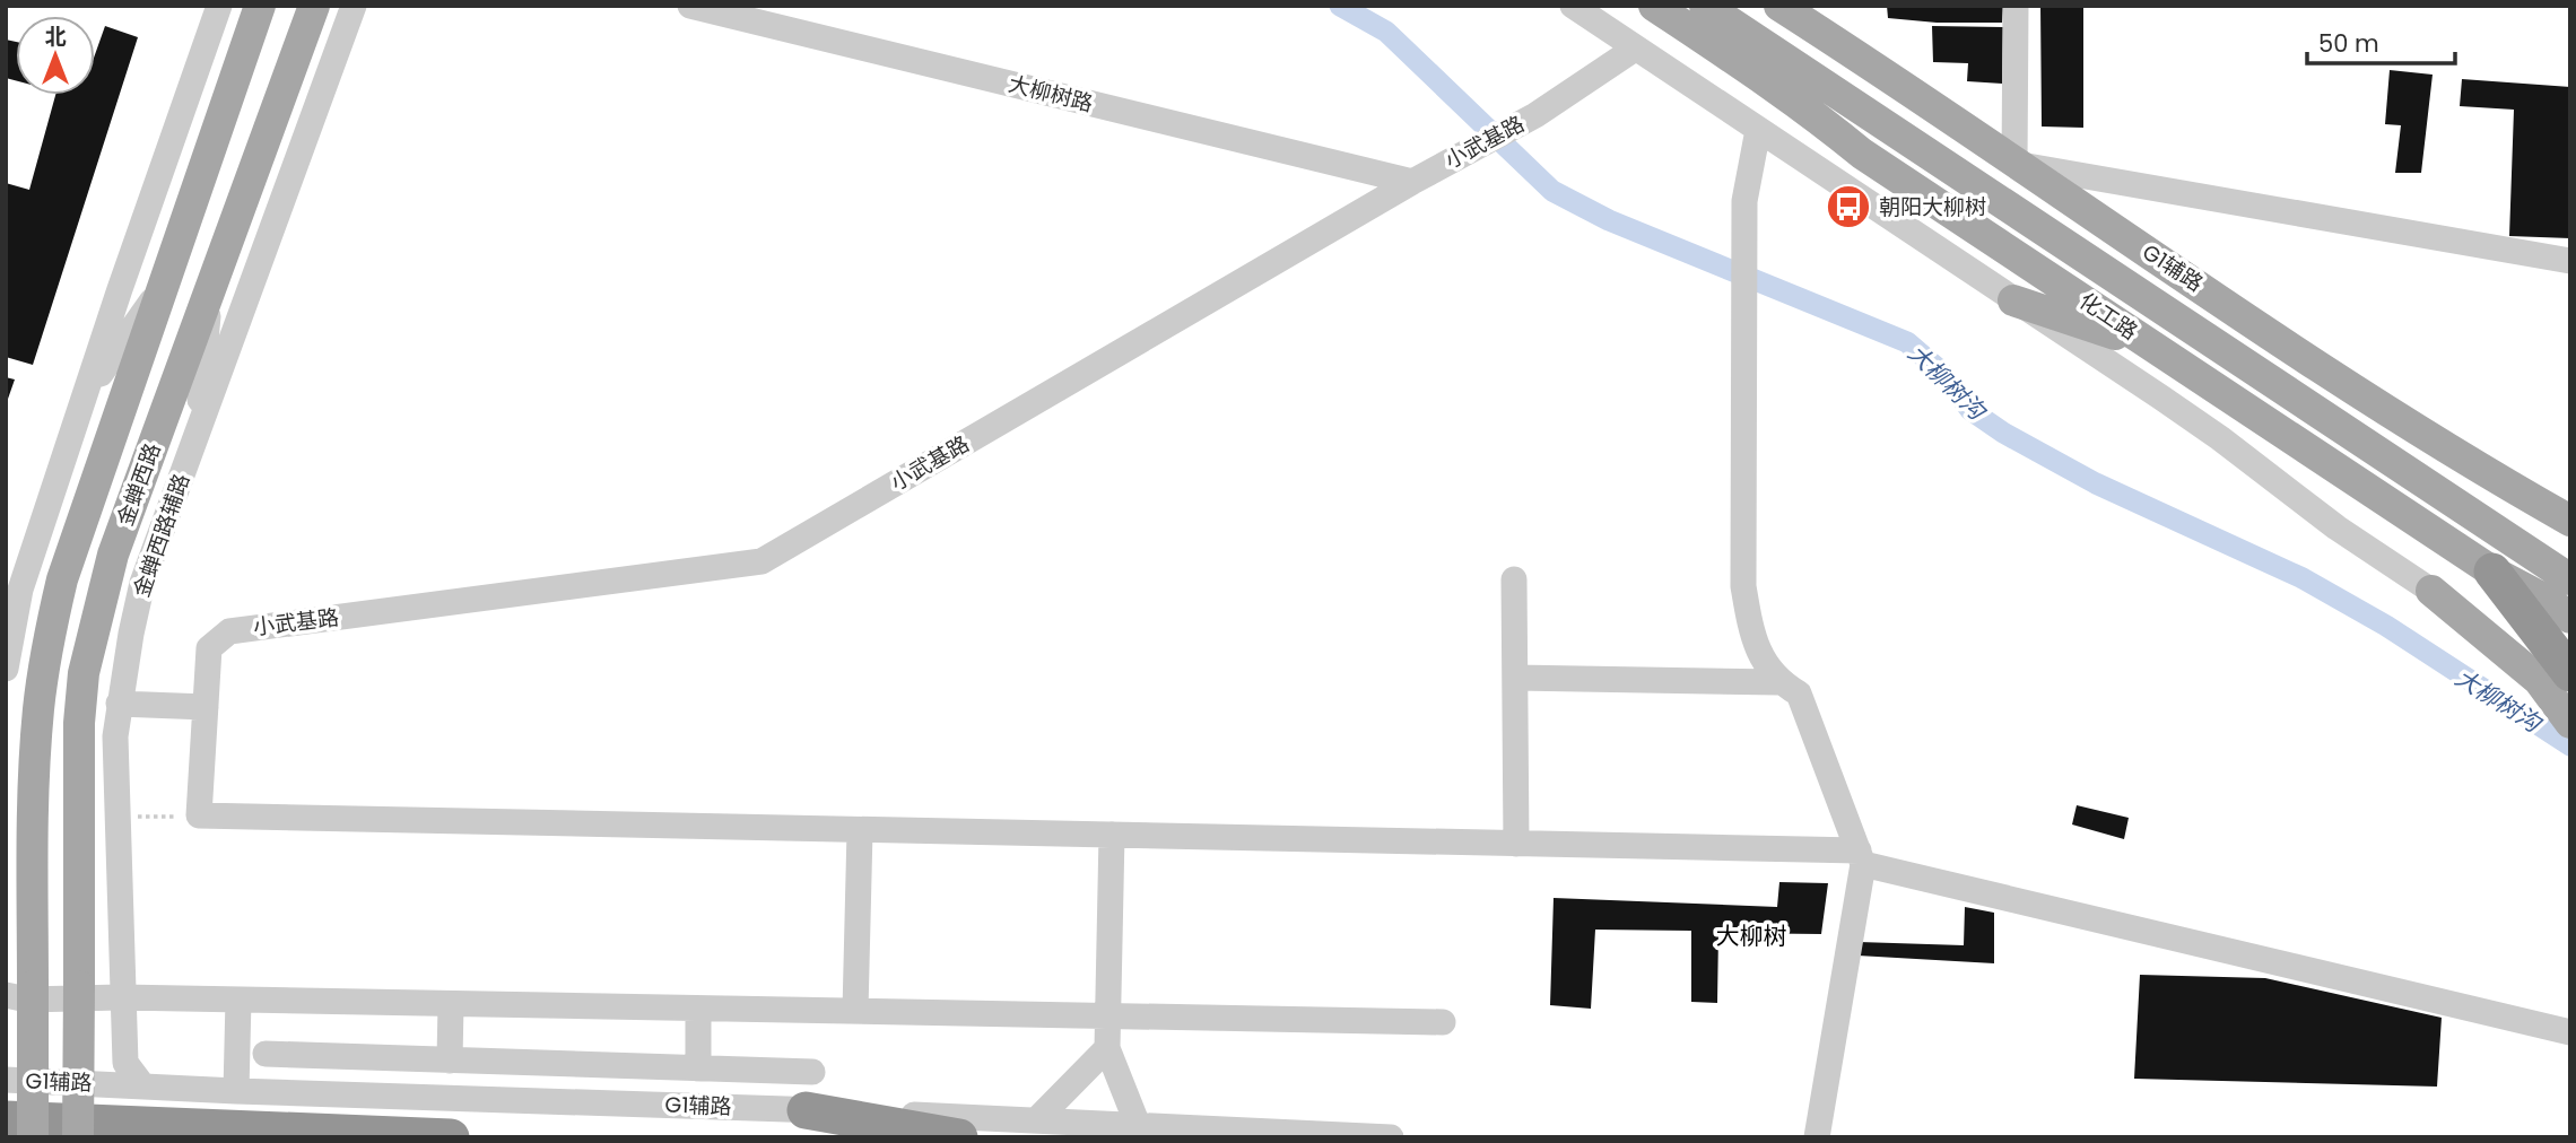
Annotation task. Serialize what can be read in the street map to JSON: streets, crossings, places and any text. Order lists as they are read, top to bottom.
{
  "streets": {
    "main road": ["G1辅路", "化工路", "金蝉西路"],
    "street": ["大柳树路", "小武基路", "金蝉西路辅路"]
  },
  "crossings": [
    ["大柳树路", "小武基路"],
    ["G1辅路", "金蝉西路辅路"]
  ],
  "districts": ["大柳树"],
  "water": ["大柳树沟"],
  "places": {
    "bus stop": ["朝阳大柳树"]
  },
  "scale_bar": "50 m",
  "north": "top"
}
